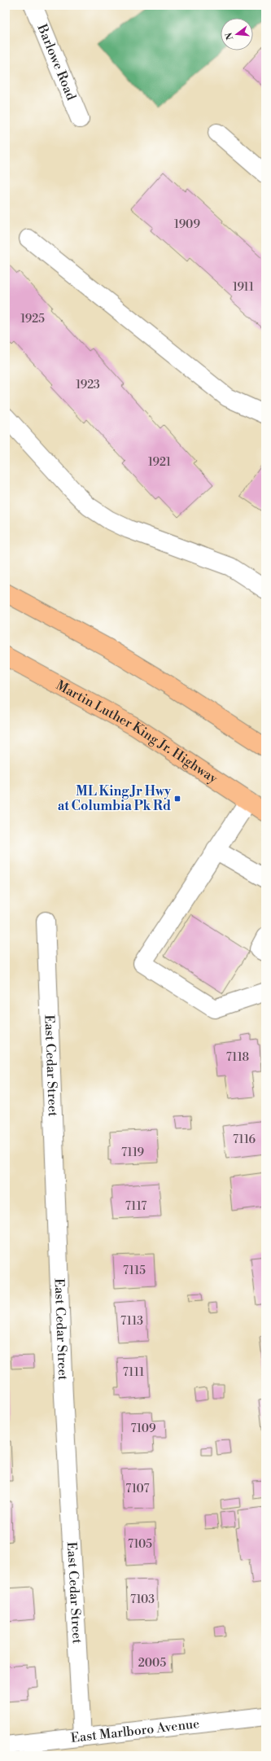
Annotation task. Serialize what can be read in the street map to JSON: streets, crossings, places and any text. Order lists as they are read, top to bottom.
{
  "streets": {
    "main road": ["Martin Luther King Jr. Highway"],
    "street": ["Barlowe Road", "East Cedar Street", "East Marlboro Avenue"]
  },
  "crossings": [
    ["East Cedar Street", "East Marlboro Avenue"]
  ],
  "places": {
    "transit": ["ML King Jr Hwy at Columbia Pk Rd"]
  },
  "house_numbers": [
    "1909",
    "1911",
    "1925",
    "1923",
    "1921",
    "7118",
    "7116",
    "7119",
    "7117",
    "7115",
    "7113",
    "7111",
    "7109",
    "7107",
    "7105",
    "7103",
    "2005"
  ],
  "north": "left"
}
